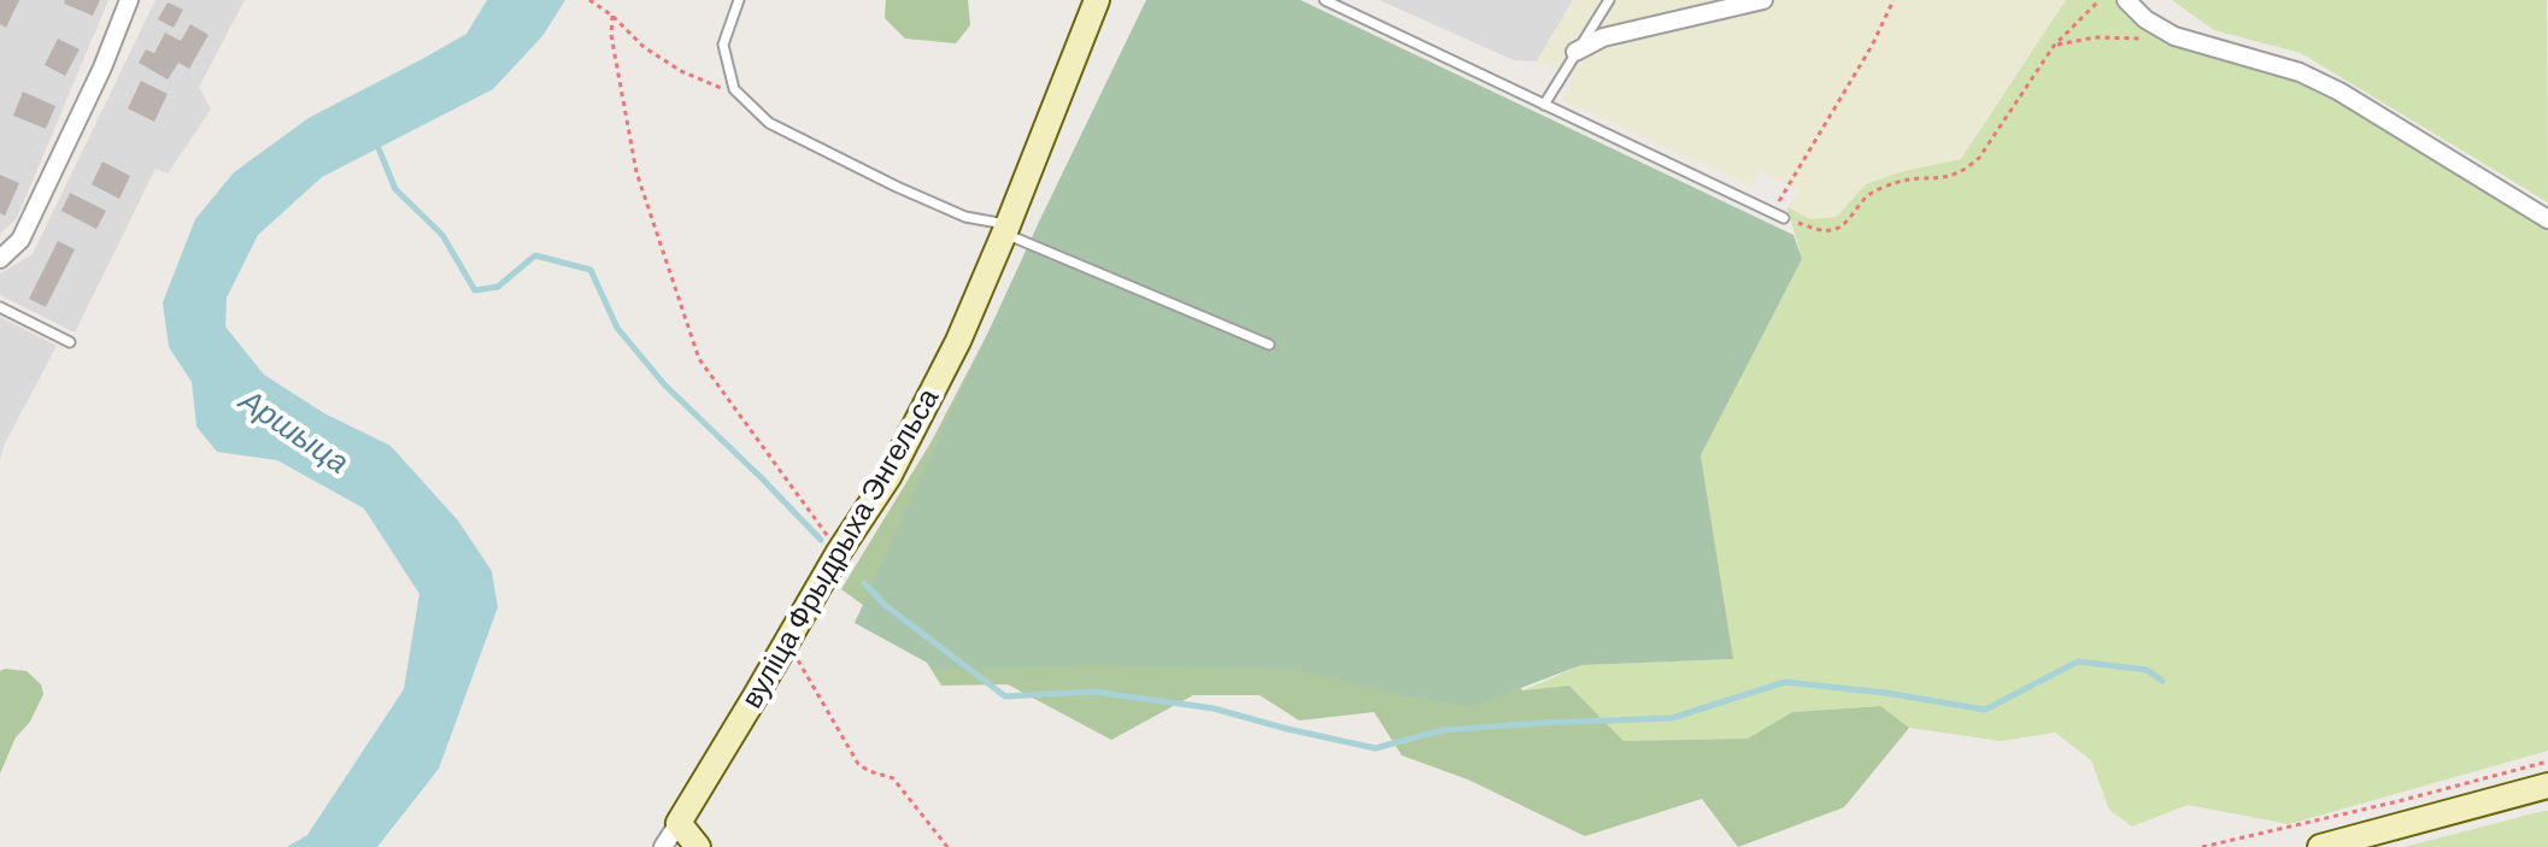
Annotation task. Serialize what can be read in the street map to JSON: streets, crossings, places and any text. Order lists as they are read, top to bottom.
{
  "streets": {
    "street": ["вуліца Фрыдрыха Энгельса"]
  },
  "water": ["Аршыца"]
}
